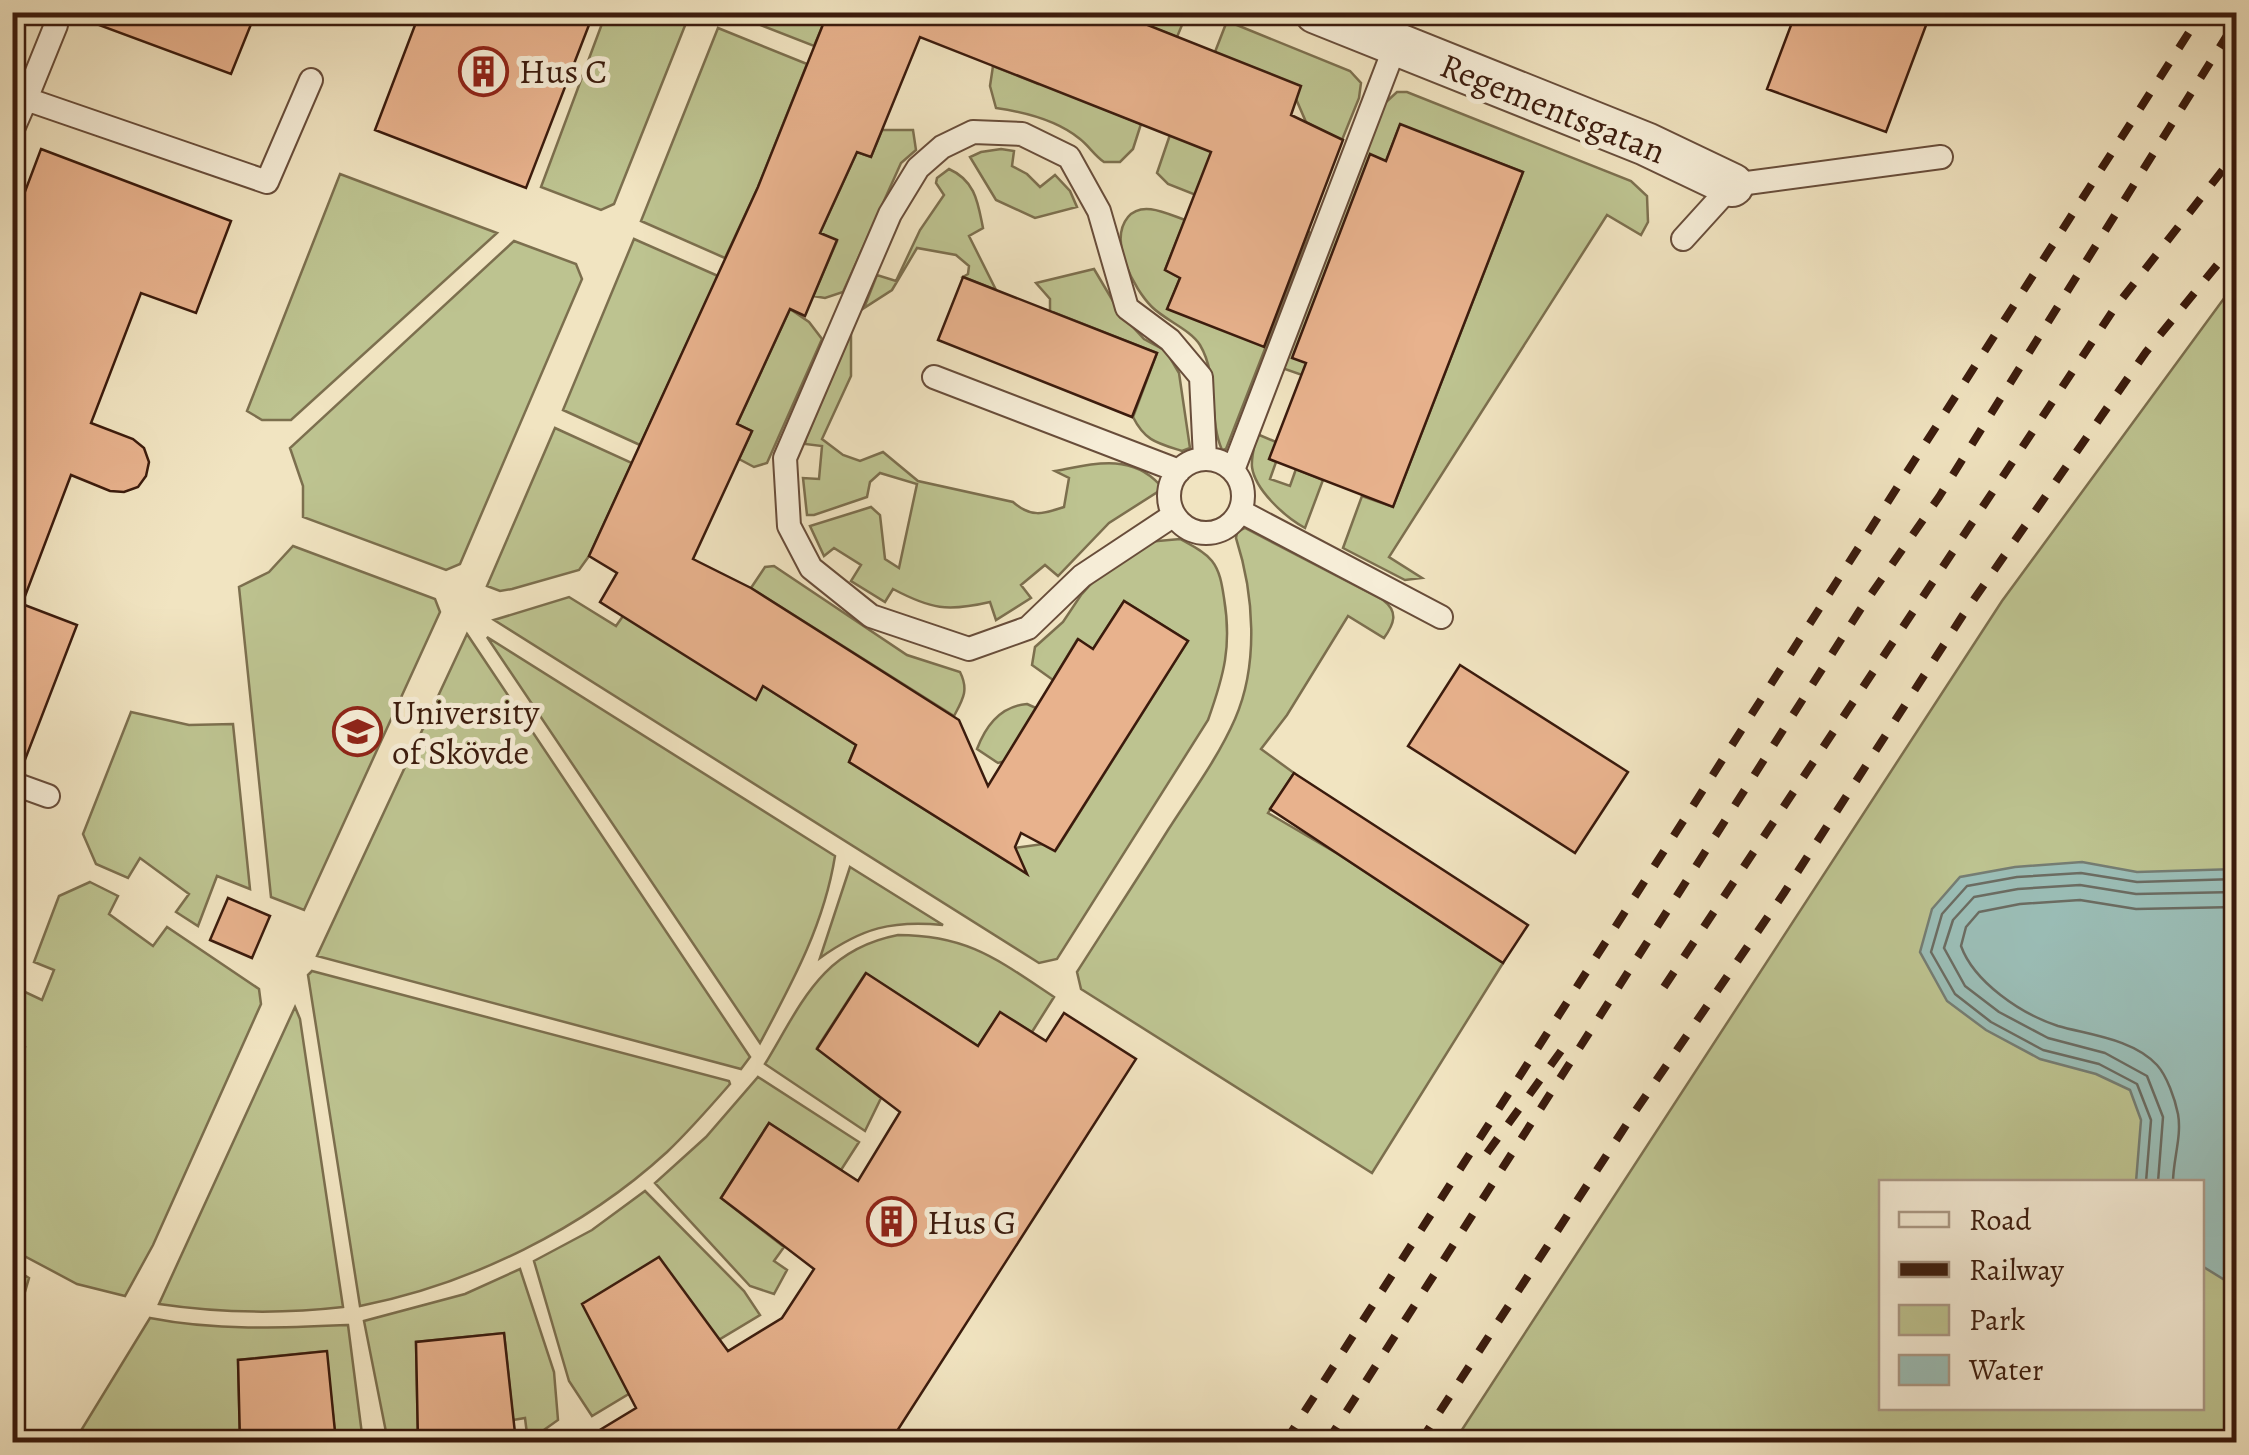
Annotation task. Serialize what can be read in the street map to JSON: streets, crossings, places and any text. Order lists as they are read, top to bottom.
{
  "streets": {
    "street": ["Regementsgatan"]
  },
  "places": {
    "building": ["Hus C", "Hus G"],
    "school or university": ["University of Skövde"]
  },
  "legend": [
    "Road",
    "Railway",
    "Park",
    "Water"
  ]
}
